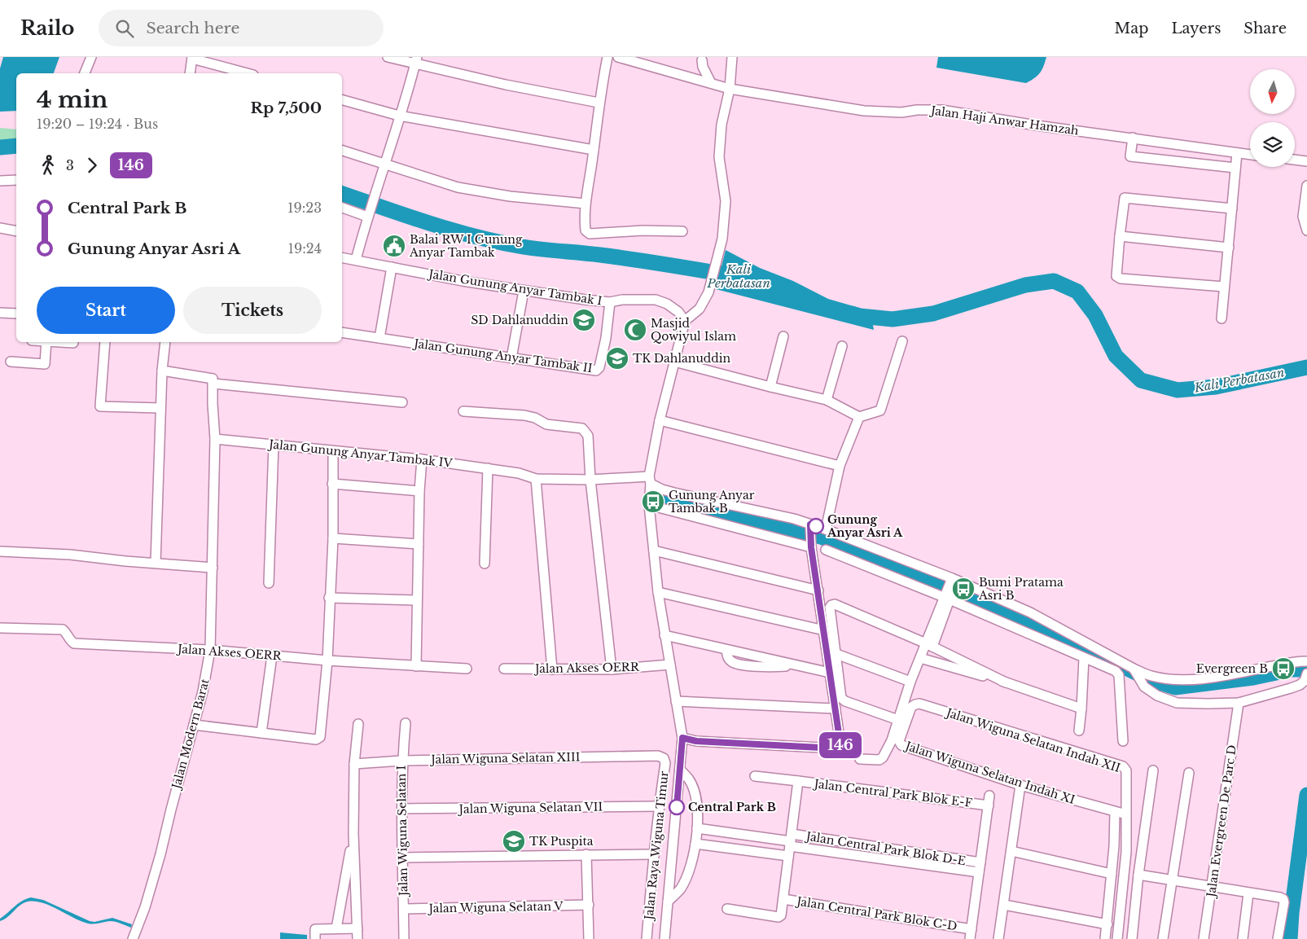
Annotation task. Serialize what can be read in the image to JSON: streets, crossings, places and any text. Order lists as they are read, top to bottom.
{
  "streets": {
    "street": [
      "Jalan Haji Anwar Hamzah",
      "Jalan Gunung Anyar Tambak I",
      "Jalan Gunung Anyar Tambak II",
      "Jalan Gunung Anyar Tambak IV",
      "Jalan Akses OERR",
      "Jalan Modern Barat",
      "Jalan Wiguna Selatan Indah XII",
      "Jalan Wiguna Selatan XIII",
      "Jalan Wiguna Selatan Indah XI",
      "Jalan Central Park Blok E-F",
      "Jalan Wiguna Selatan VII",
      "Jalan Evergreen De Parc D",
      "Jalan Wiguna Selatan I",
      "Jalan Raya Wiguna Timur",
      "Jalan Central Park Blok D-E",
      "Jalan Wiguna Selatan V",
      "Jalan Central Park Blok C-D"
    ]
  },
  "crossings": [
    ["Jalan Gunung Anyar Tambak I", "Jalan Gunung Anyar Tambak II"],
    ["Jalan Gunung Anyar Tambak I", "Jalan Raya Wiguna Timur"],
    ["Jalan Gunung Anyar Tambak IV", "Jalan Modern Barat"],
    ["Jalan Gunung Anyar Tambak IV", "Jalan Raya Wiguna Timur"],
    ["Jalan Akses OERR", "Jalan Modern Barat"],
    ["Jalan Akses OERR", "Jalan Raya Wiguna Timur"],
    ["Jalan Wiguna Selatan Indah XII", "Jalan Wiguna Selatan Indah XI"],
    ["Jalan Wiguna Selatan XIII", "Jalan Wiguna Selatan I"],
    ["Jalan Wiguna Selatan XIII", "Jalan Raya Wiguna Timur"],
    ["Jalan Central Park Blok E-F", "Jalan Central Park Blok D-E"],
    ["Jalan Wiguna Selatan VII", "Jalan Wiguna Selatan I"],
    ["Jalan Wiguna Selatan VII", "Jalan Raya Wiguna Timur"],
    ["Jalan Wiguna Selatan I", "Jalan Wiguna Selatan V"]
  ],
  "water": ["Kali Perbatasan"],
  "places": {
    "public building": ["Balai RW I Gunung Anyar Tambak"],
    "school or university": ["SD Dahlanuddin", "TK Dahlanuddin", "TK Puspita"],
    "mosque": ["Masjid Qowiyul Islam"],
    "bus stop": ["Gunung Anyar Tambak B", "Bumi Pratama Asri B", "Evergreen B"],
    "other": ["Gunung Anyar Asri A", "Central Park B"]
  },
  "lines": ["bus line 146"],
  "north": "bottom",
  "page": {
    "header": "Railo",
    "search": "Search here",
    "nav": ["Map", "Layers", "Share"],
    "on_map": "146",
    "heading": ["4 min", "19:20 – 19:24 · Bus", "Rp 7,500"],
    "legs": ["3", "146"],
    "list": [
      {
        "name": "Central Park B",
        "value": "19:23"
      },
      {
        "name": "Gunung Anyar Asri A",
        "value": "19:24"
      }
    ],
    "buttons": ["Start", "Tickets"]
  }
}
